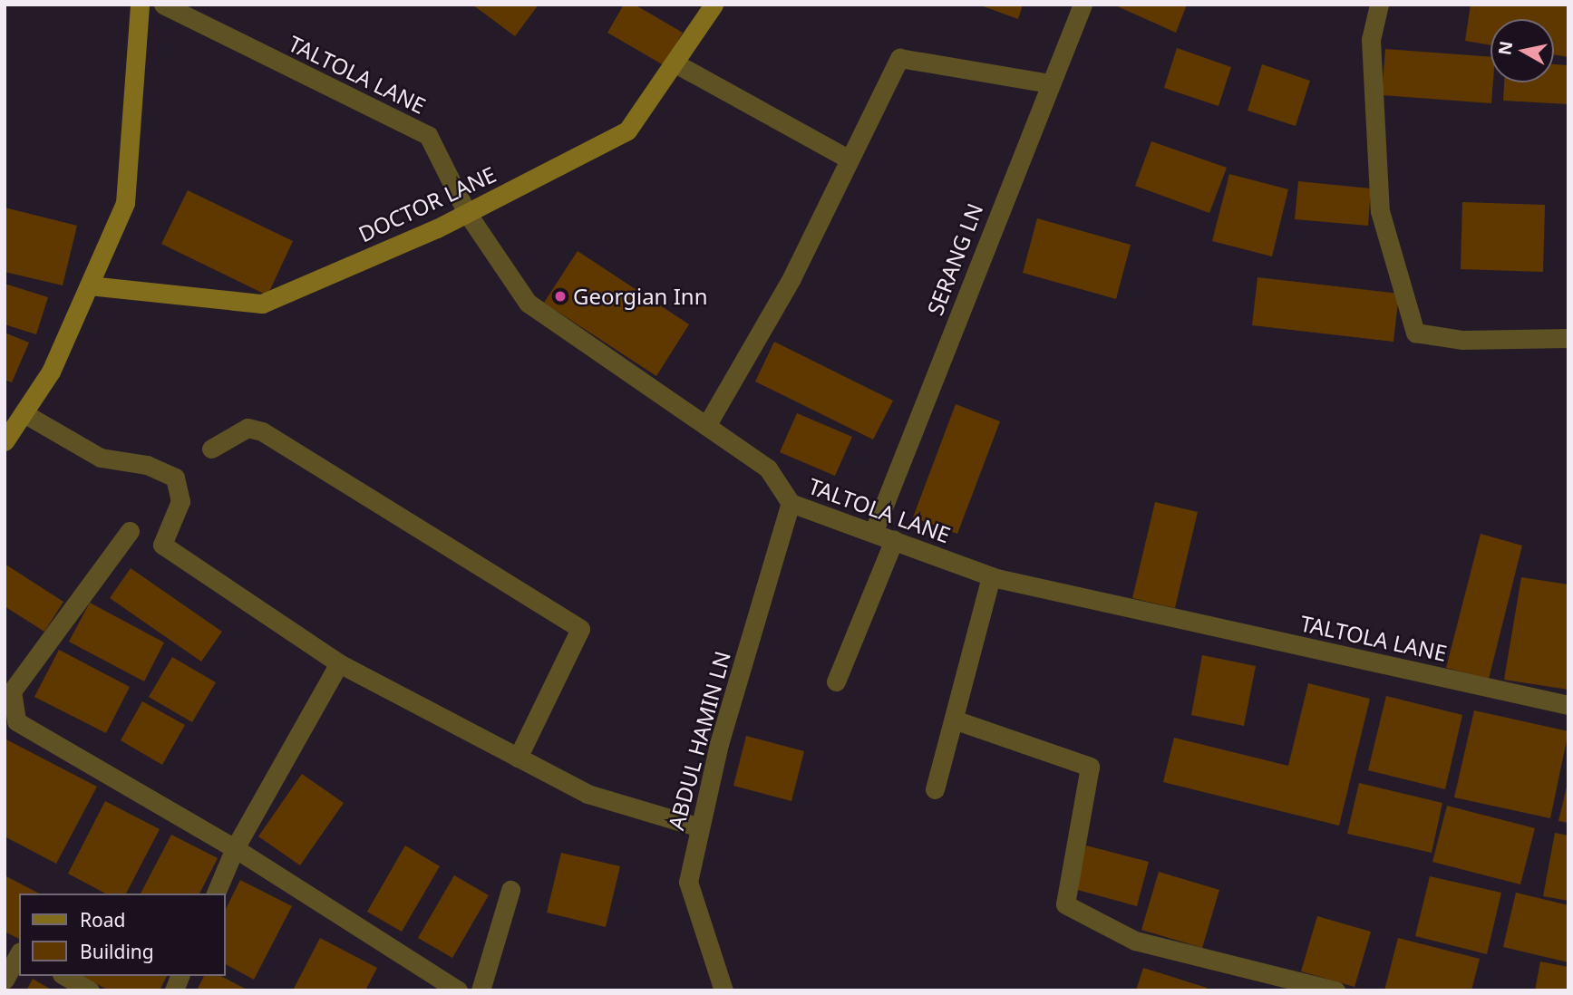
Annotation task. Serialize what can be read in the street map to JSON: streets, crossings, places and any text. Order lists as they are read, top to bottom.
{
  "streets": {
    "street": [
      "TALTOLA LANE",
      "DOCTOR LANE",
      "SERANG LN",
      "ABDUL HAMIN LN"
    ]
  },
  "crossings": [
    ["TALTOLA LANE", "DOCTOR LANE"],
    ["TALTOLA LANE", "SERANG LN"],
    ["TALTOLA LANE", "ABDUL HAMIN LN"]
  ],
  "places": ["Georgian Inn"],
  "legend": ["Road", "Building"],
  "north": "left"
}
